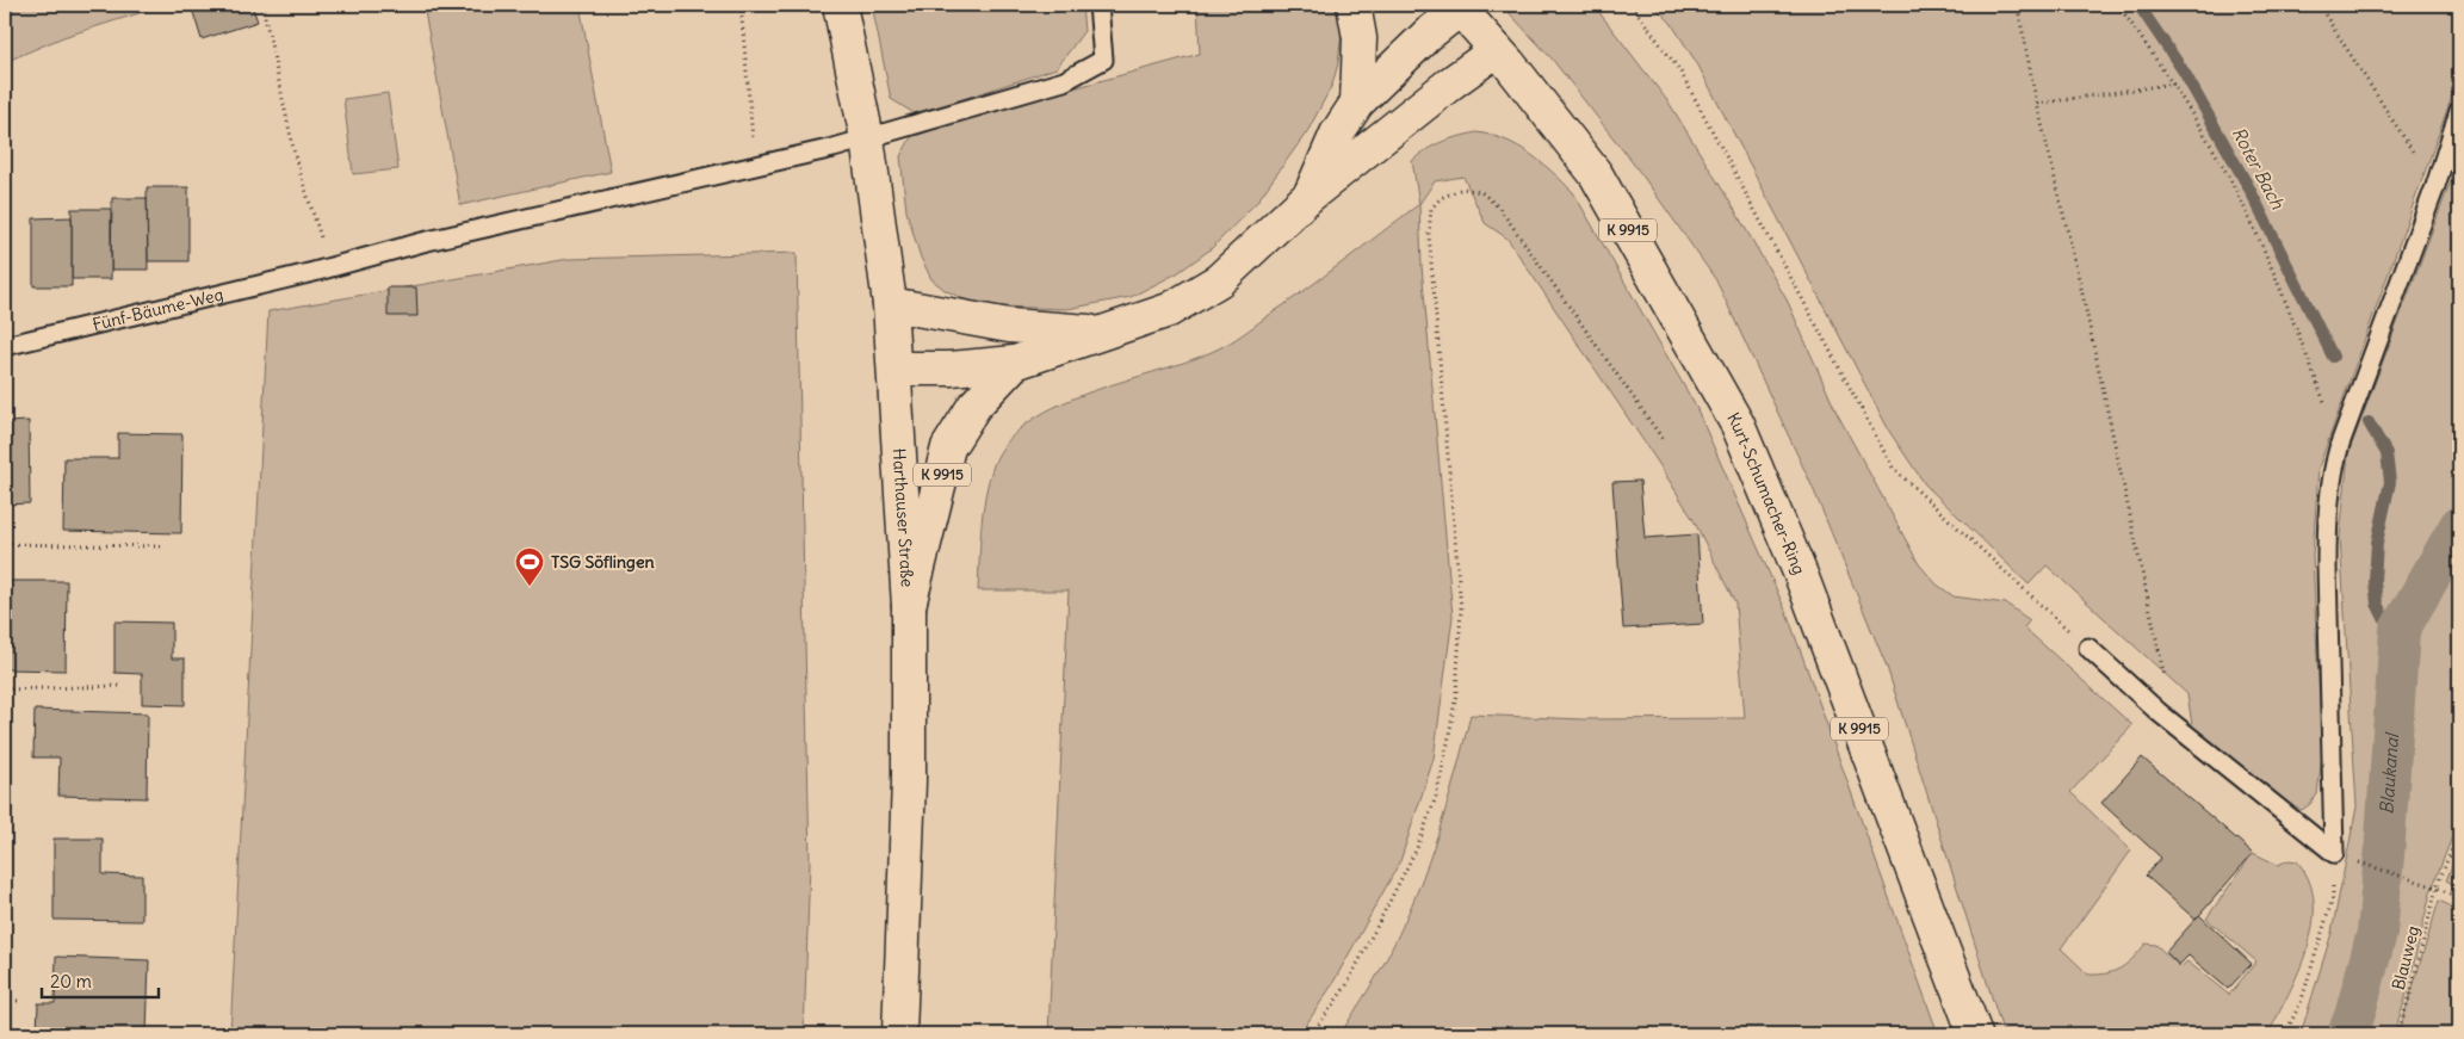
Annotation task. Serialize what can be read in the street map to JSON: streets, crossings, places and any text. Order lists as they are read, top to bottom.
{
  "streets": {
    "main road": ["K 9915", "Kurt-Schumacher-Ring", "Harthauser Straße"],
    "lane": ["Fünf-Bäume-Weg"],
    "path": ["Blauweg"]
  },
  "crossings": [
    ["K 9915", "Kurt-Schumacher-Ring"],
    ["K 9915", "Harthauser Straße"],
    ["Fünf-Bäume-Weg", "Harthauser Straße"]
  ],
  "water": ["Roter Bach", "Blaukanal"],
  "places": {
    "sports": ["TSG Söflingen"]
  },
  "scale_bar": "20 m"
}
